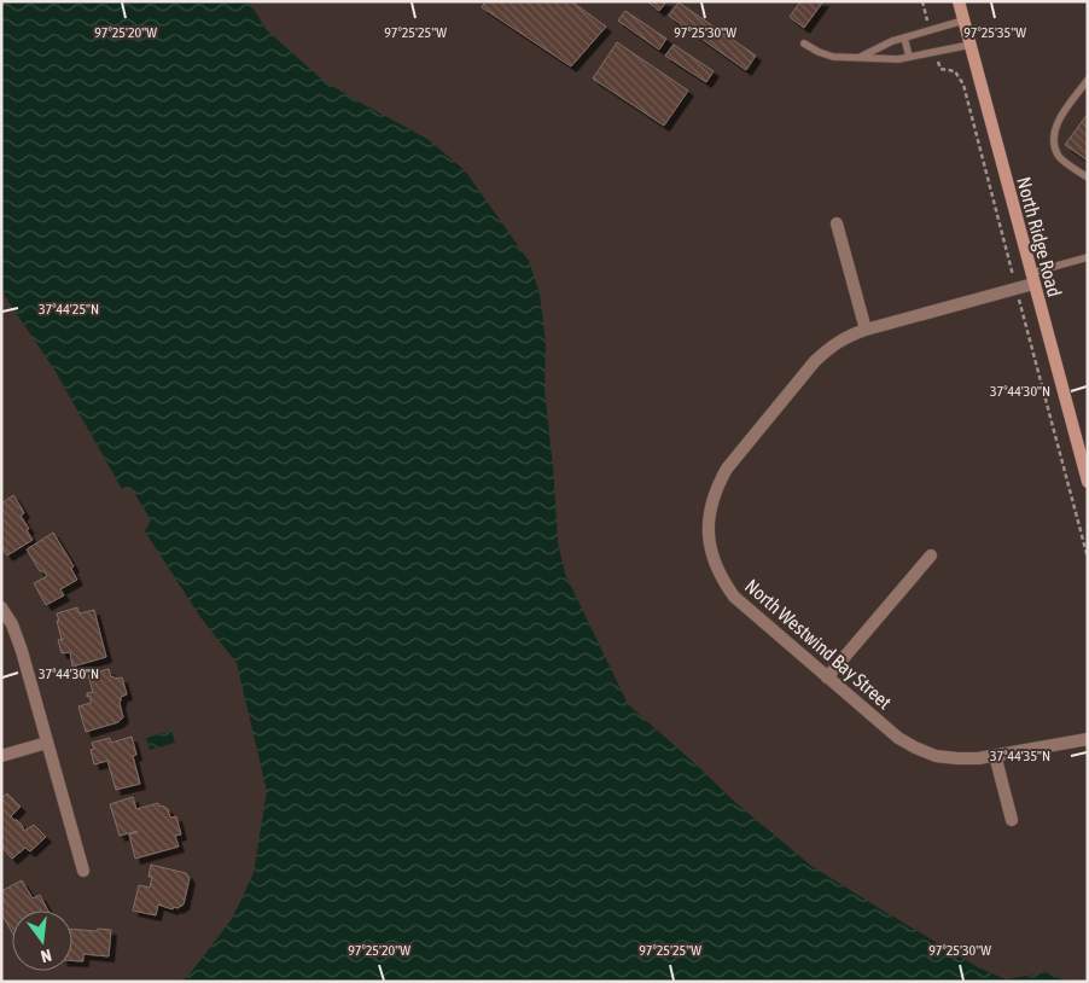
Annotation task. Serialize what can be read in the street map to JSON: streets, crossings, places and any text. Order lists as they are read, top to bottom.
{
  "streets": {
    "main road": ["North Ridge Road"],
    "street": ["North Westwind Bay Street"]
  },
  "crossings": [
    ["North Ridge Road", "North Westwind Bay Street"]
  ],
  "north": "bottom",
  "coordinates": [
    "97°25'20\"W",
    "97°25'25\"W",
    "97°25'30\"W",
    "97°25'35\"W",
    "37°44'25\"N",
    "37°44'30\"N",
    "37°44'35\"N"
  ]
}
